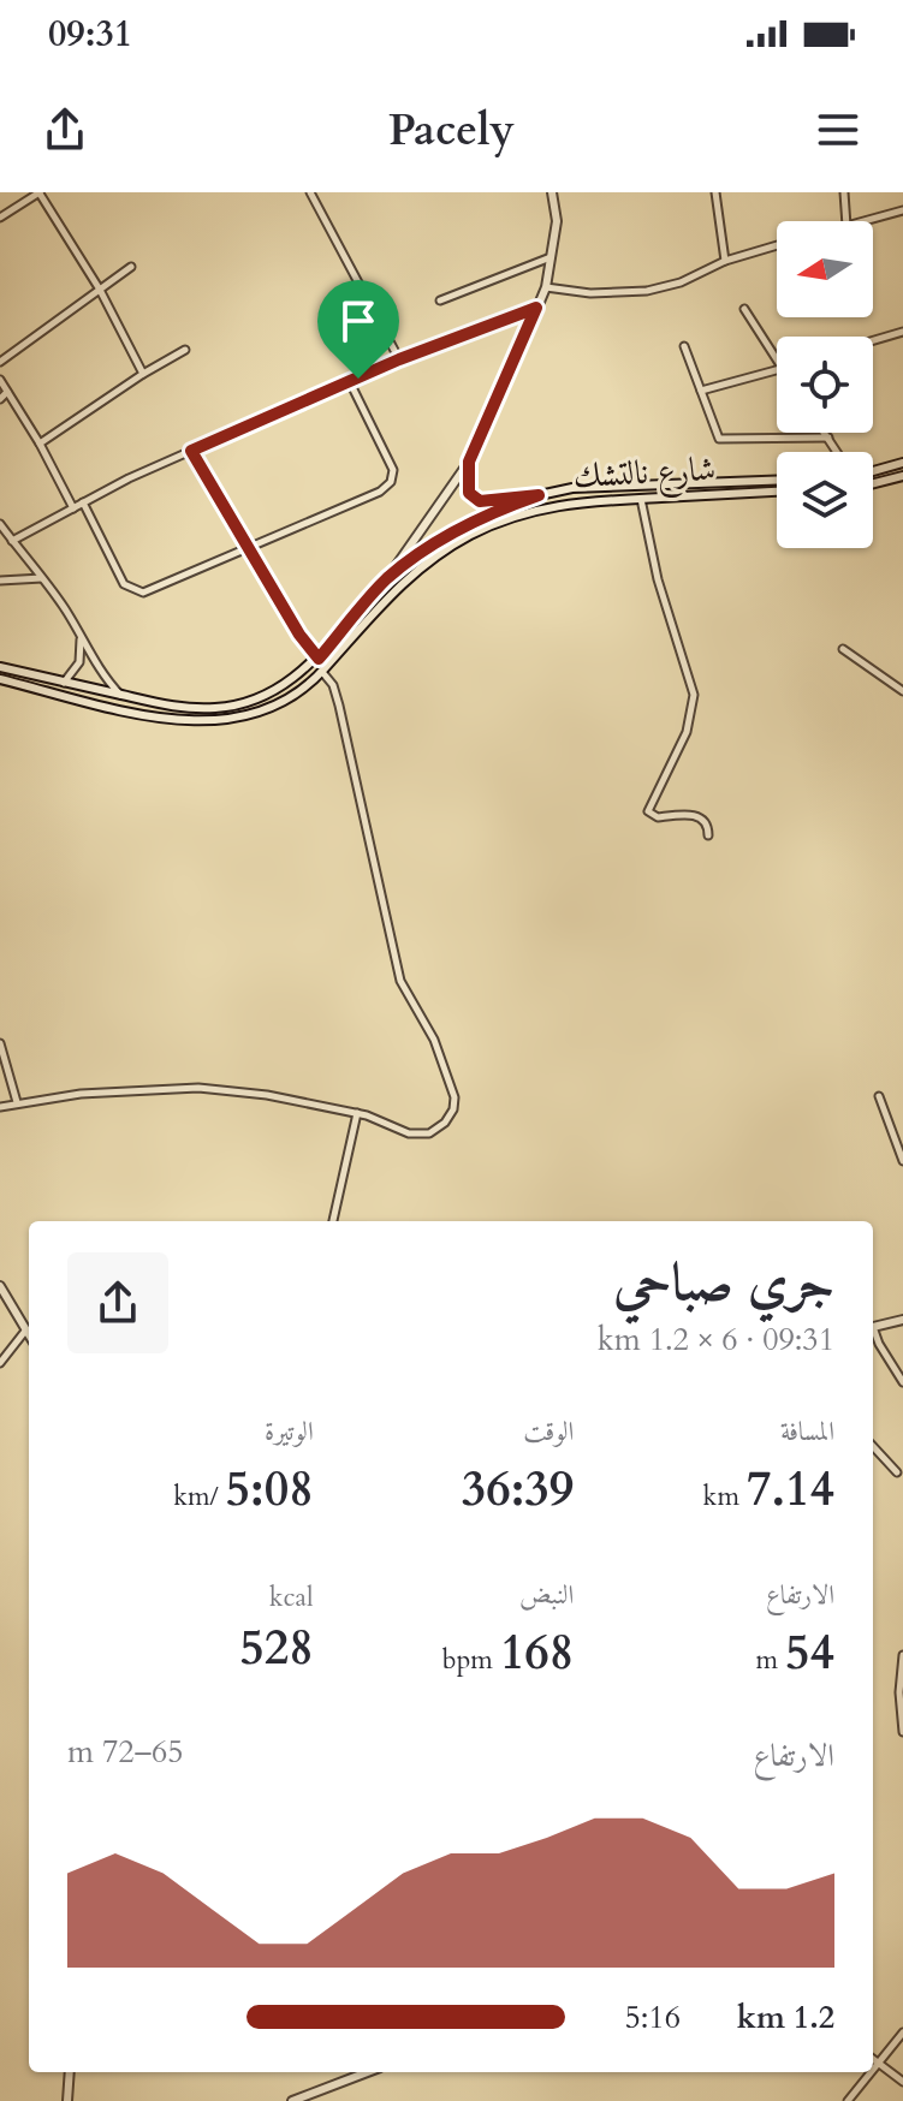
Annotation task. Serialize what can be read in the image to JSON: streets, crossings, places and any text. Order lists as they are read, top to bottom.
{
  "streets": {
    "main road": ["شارع نالتشك"]
  },
  "north": "left",
  "page": {
    "status": "09:31",
    "header": "Pacely",
    "heading": ["جري صباحي", "09:31 · 6 × 1.2 km"],
    "stats": [
      ["المسافة", "7.14 km"],
      ["الوقت", "36:39"],
      ["الوتيرة", "5:08 /km"],
      ["الارتفاع", "54 m"],
      ["النبض", "168 bpm"],
      ["kcal", "528"]
    ],
    "chart": ["الارتفاع", "65–72 m"],
    "list": [
      {
        "name": "1.2 km",
        "note": "5:16"
      }
    ]
  }
}
